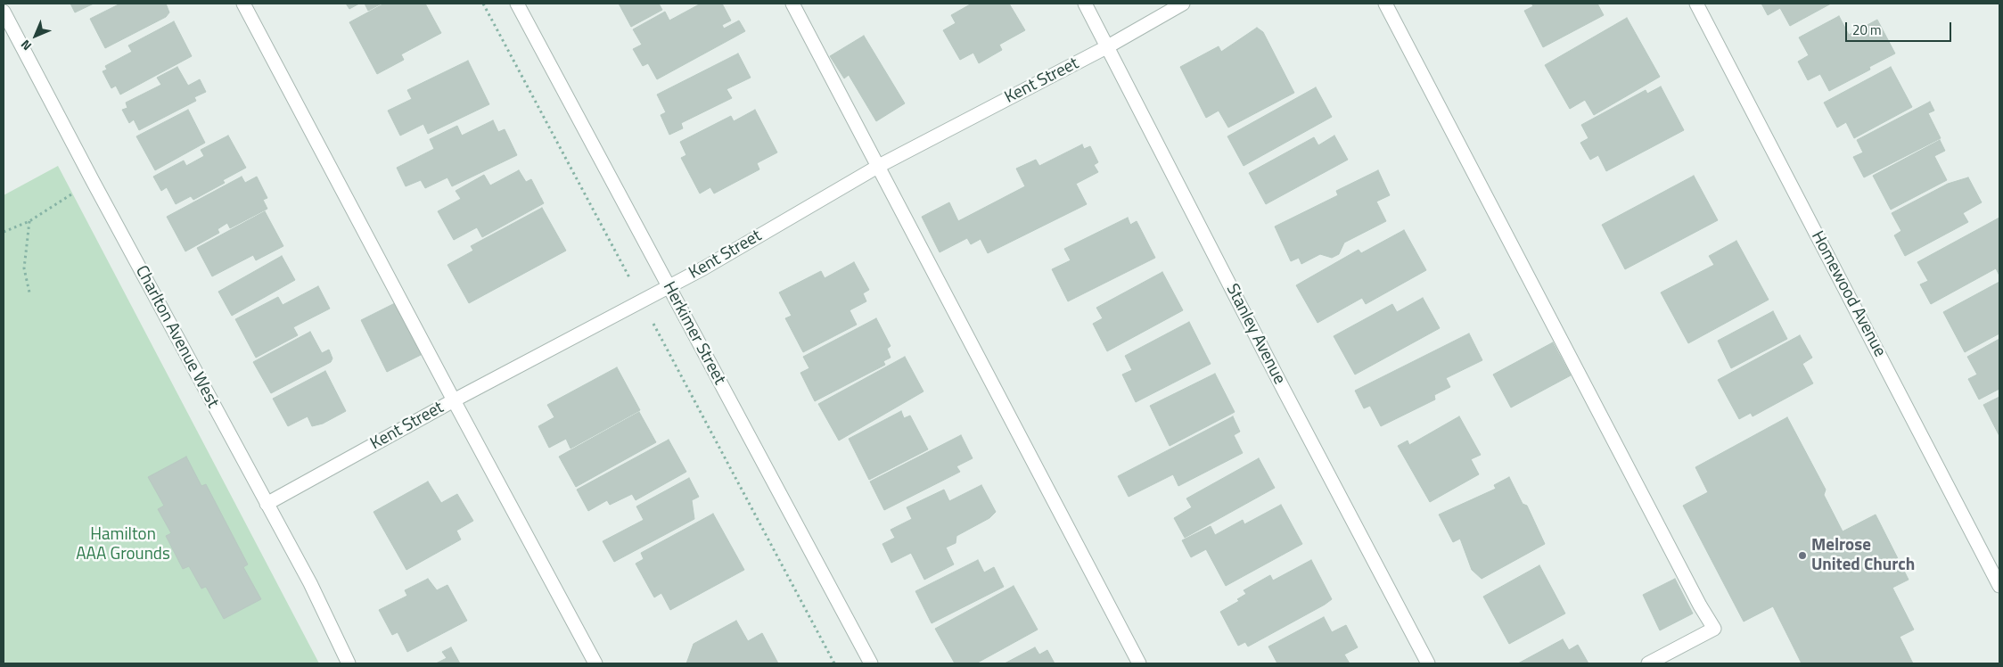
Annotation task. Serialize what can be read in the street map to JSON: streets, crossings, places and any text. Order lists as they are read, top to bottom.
{
  "streets": {
    "street": [
      "Kent Street",
      "Homewood Avenue",
      "Herkimer Street",
      "Stanley Avenue",
      "Charlton Avenue West"
    ]
  },
  "crossings": [
    ["Kent Street", "Herkimer Street"],
    ["Kent Street", "Stanley Avenue"],
    ["Kent Street", "Charlton Avenue West"]
  ],
  "parks": ["Hamilton AAA Grounds"],
  "places": ["Melrose United Church"],
  "scale_bar": "20 m",
  "north": "bottom left"
}
